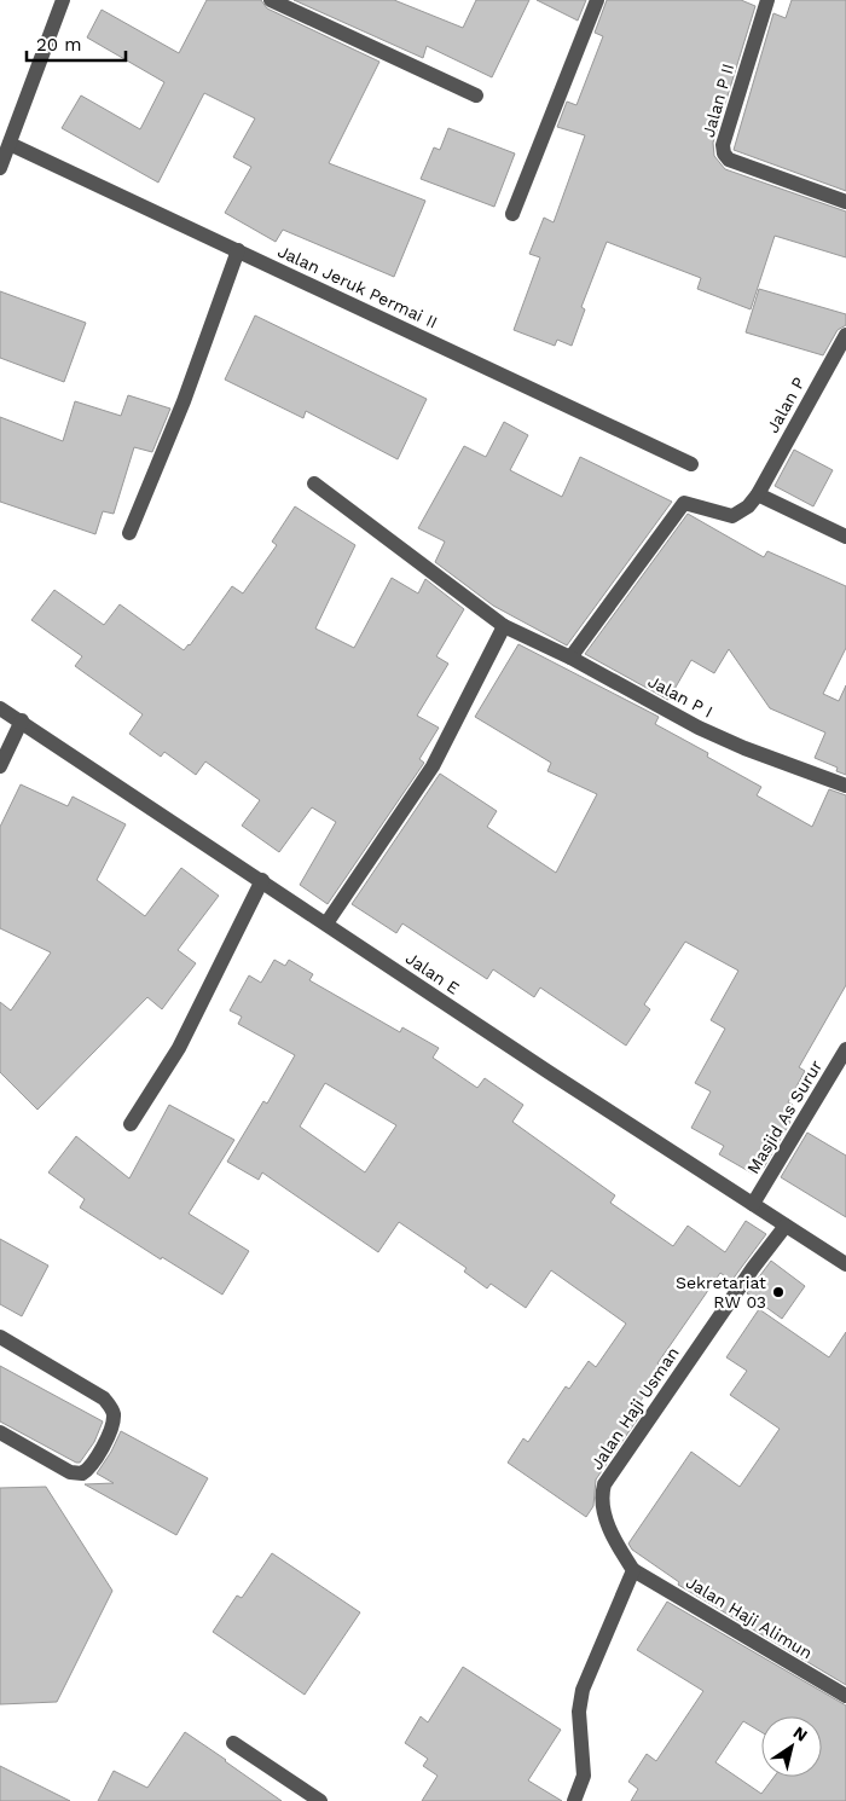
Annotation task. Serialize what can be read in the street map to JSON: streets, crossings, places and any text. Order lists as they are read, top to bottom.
{
  "streets": {
    "street": [
      "Jalan P II",
      "Jalan Jeruk Permai II",
      "Jalan P",
      "Jalan P I",
      "Jalan E",
      "Masjid As Surur",
      "Jalan Haji Usman",
      "Jalan Haji Alimun"
    ]
  },
  "crossings": [
    ["Jalan P", "Jalan P I"],
    ["Jalan E", "Masjid As Surur"],
    ["Jalan E", "Jalan Haji Usman"],
    ["Jalan Haji Usman", "Jalan Haji Alimun"]
  ],
  "places": ["Sekretariat RW 03"],
  "scale_bar": "20 m",
  "north": "top right"
}
